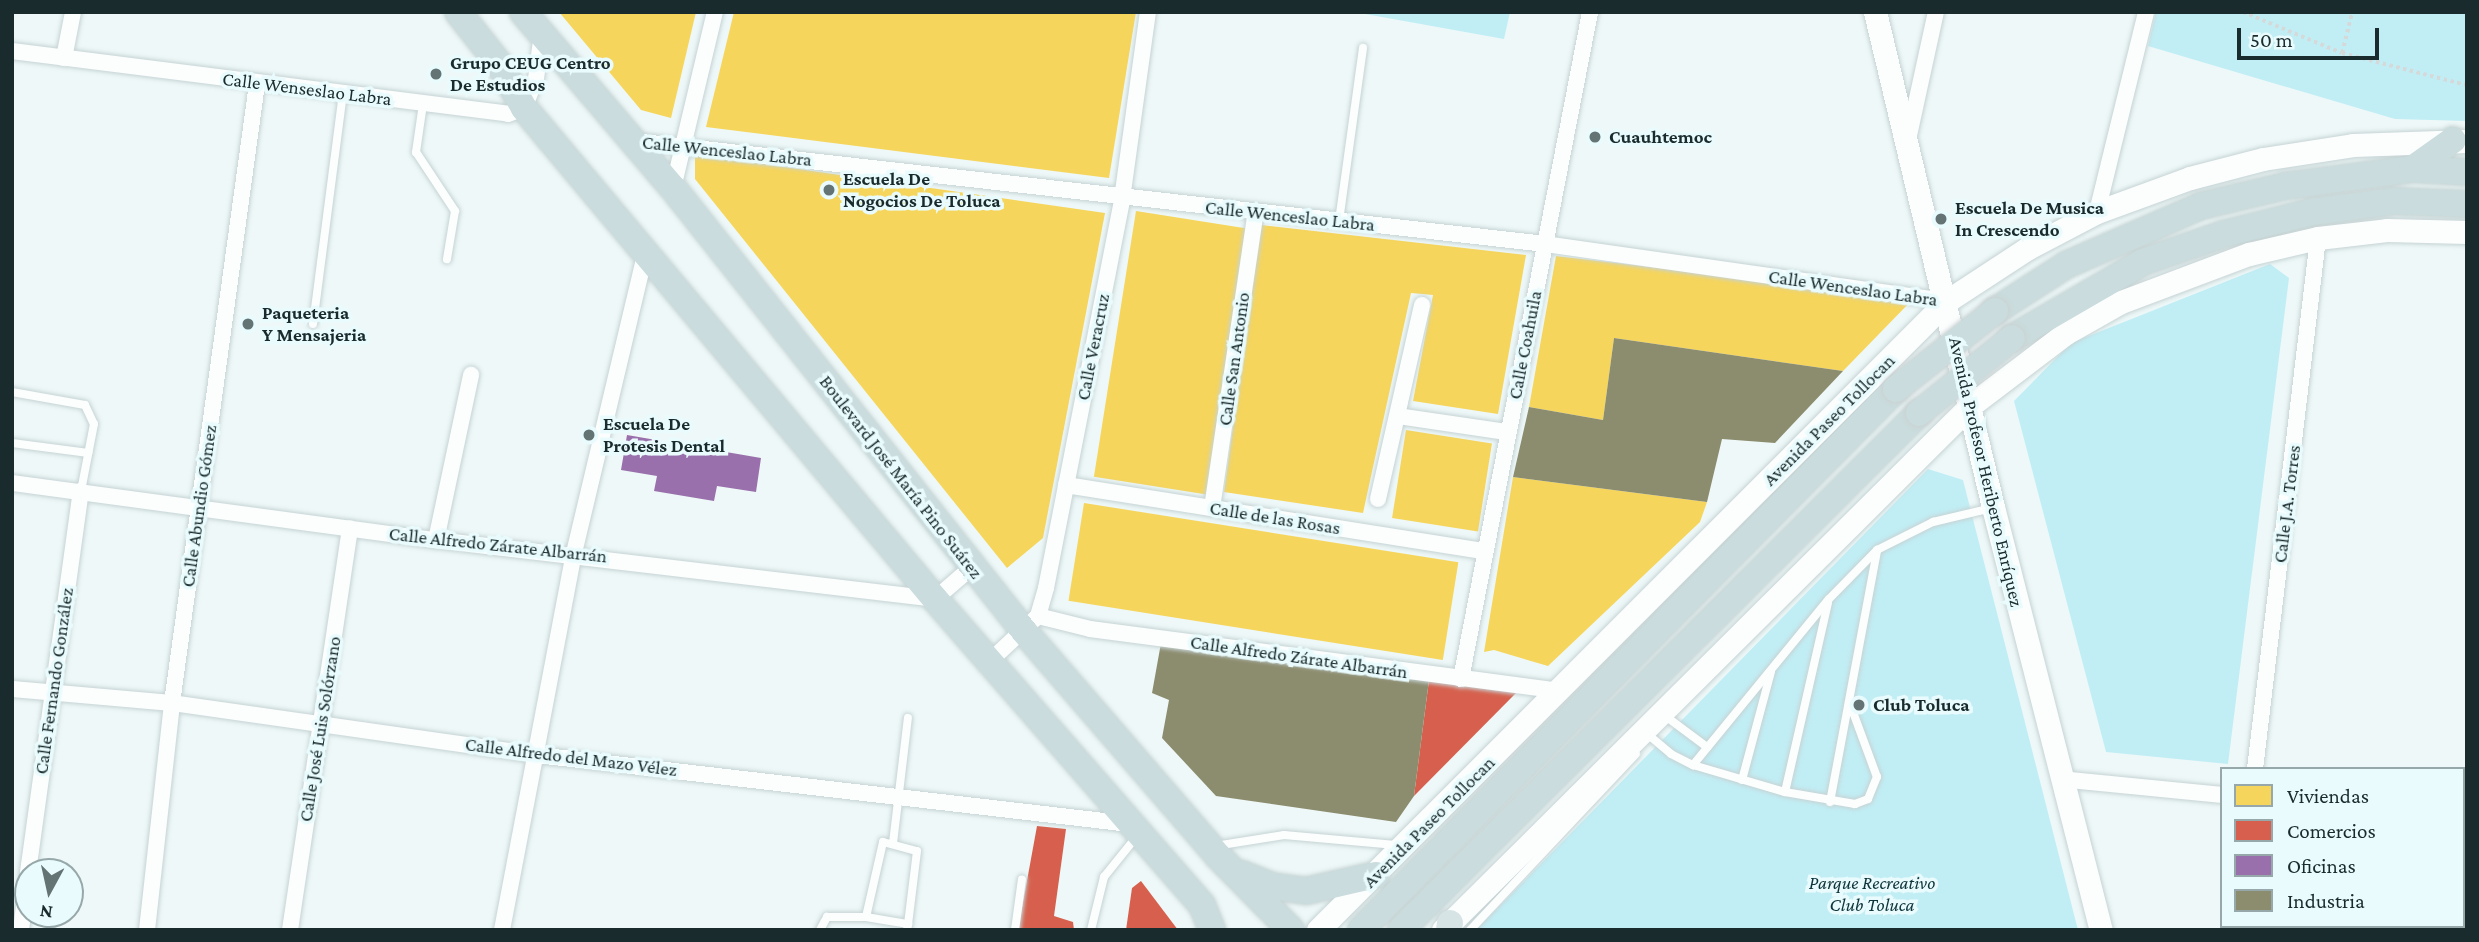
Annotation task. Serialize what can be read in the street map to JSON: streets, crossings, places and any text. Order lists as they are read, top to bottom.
{
  "streets": {
    "highway": ["Avenida Paseo Tollocan", "Boulevard José María Pino Suárez"],
    "main road": ["Avenida Profesor Heriberto Enríquez"],
    "street": [
      "Calle Wenseslao Labra",
      "Calle Wenceslao Labra",
      "Calle Coahuila",
      "Calle Veracruz",
      "Calle San Antonio",
      "Calle J.A. Torres",
      "Calle Abundio Gómez",
      "Calle de las Rosas",
      "Calle Alfredo Zárate Albarrán",
      "Calle Fernando González",
      "Calle José Luis Solórzano",
      "Calle Alfredo del Mazo Vélez"
    ]
  },
  "crossings": [
    ["Calle Wenseslao Labra", "Calle Abundio Gómez"],
    ["Calle Wenceslao Labra", "Calle Coahuila"],
    ["Calle Wenceslao Labra", "Calle Veracruz"],
    ["Calle Wenceslao Labra", "Calle San Antonio"],
    ["Calle Wenceslao Labra", "Avenida Paseo Tollocan"],
    ["Calle Wenceslao Labra", "Avenida Profesor Heriberto Enríquez"],
    ["Calle Wenceslao Labra", "Boulevard José María Pino Suárez"],
    ["Calle Coahuila", "Calle de las Rosas"],
    ["Calle Coahuila", "Calle Alfredo Zárate Albarrán"],
    ["Calle Veracruz", "Boulevard José María Pino Suárez"],
    ["Calle Veracruz", "Calle de las Rosas"],
    ["Calle Veracruz", "Calle Alfredo Zárate Albarrán"],
    ["Calle San Antonio", "Calle de las Rosas"],
    ["Avenida Paseo Tollocan", "Avenida Profesor Heriberto Enríquez"],
    ["Avenida Paseo Tollocan", "Calle Alfredo Zárate Albarrán"],
    ["Boulevard José María Pino Suárez", "Calle Alfredo Zárate Albarrán"],
    ["Calle Abundio Gómez", "Calle Alfredo Zárate Albarrán"],
    ["Calle Abundio Gómez", "Calle Alfredo del Mazo Vélez"],
    ["Calle Alfredo Zárate Albarrán", "Calle Fernando González"],
    ["Calle Alfredo Zárate Albarrán", "Calle José Luis Solórzano"],
    ["Calle Fernando González", "Calle Alfredo del Mazo Vélez"],
    ["Calle José Luis Solórzano", "Calle Alfredo del Mazo Vélez"]
  ],
  "parks": ["Parque Recreativo Club Toluca"],
  "places": [
    "Grupo CEUG Centro De Estudios",
    "Cuauhtemoc",
    "Escuela De Nogocios De Toluca",
    "Escuela De Musica In Crescendo",
    "Paqueteria Y Mensajeria",
    "Escuela De Protesis Dental",
    "Club Toluca"
  ],
  "legend": [
    "Viviendas",
    "Comercios",
    "Oficinas",
    "Industria"
  ],
  "scale_bar": "50 m",
  "north": "bottom"
}
